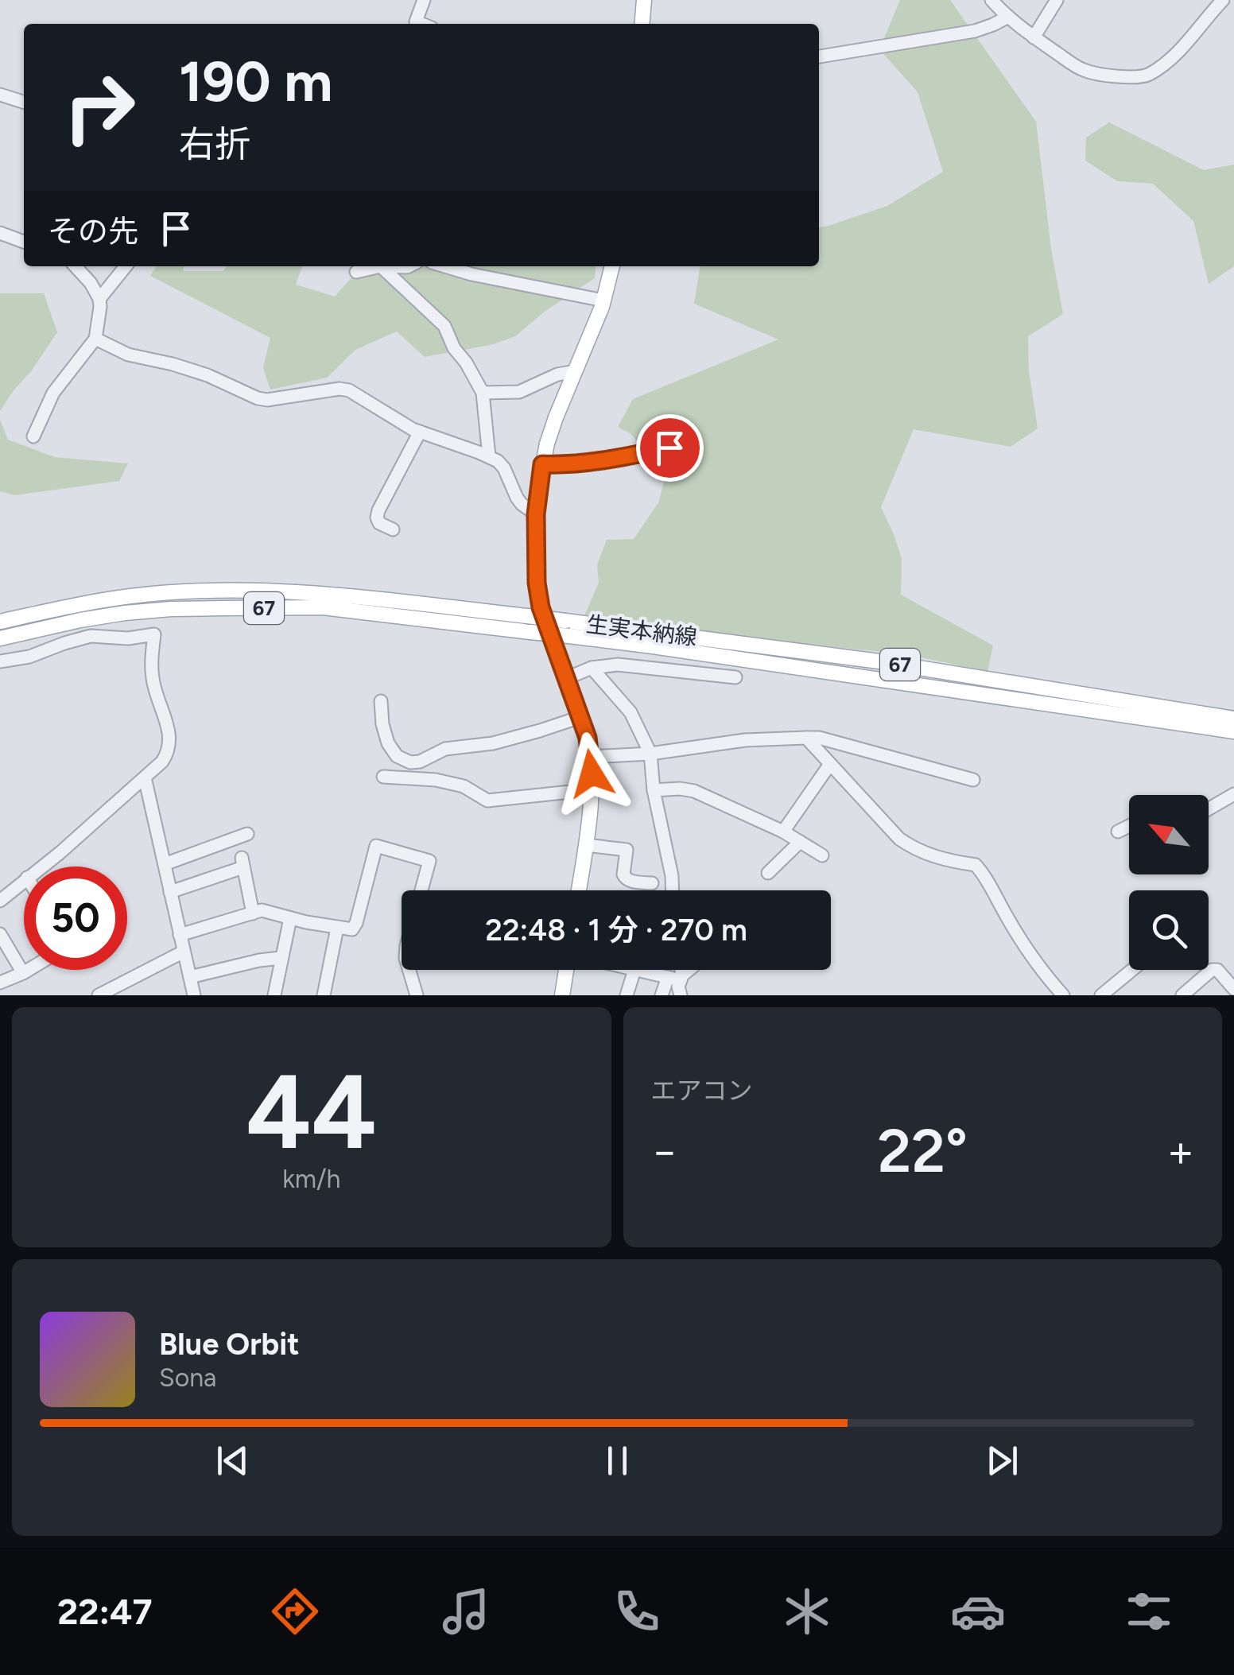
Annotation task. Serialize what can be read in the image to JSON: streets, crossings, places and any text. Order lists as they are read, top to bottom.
{
  "streets": {
    "main road": ["67", "生実本納線"]
  },
  "north": "top left",
  "page": {
    "turn": ["190 m", "右折"],
    "then": "その先",
    "limit": "50",
    "trip": "22:48 · 1 分 · 270 m",
    "tile": [
      ["44", "km/h"],
      "エアコン"
    ],
    "heat": ["−", "22°", "+"],
    "song": ["Blue Orbit", "Sona"],
    "tabs": "22:47"
  }
}
